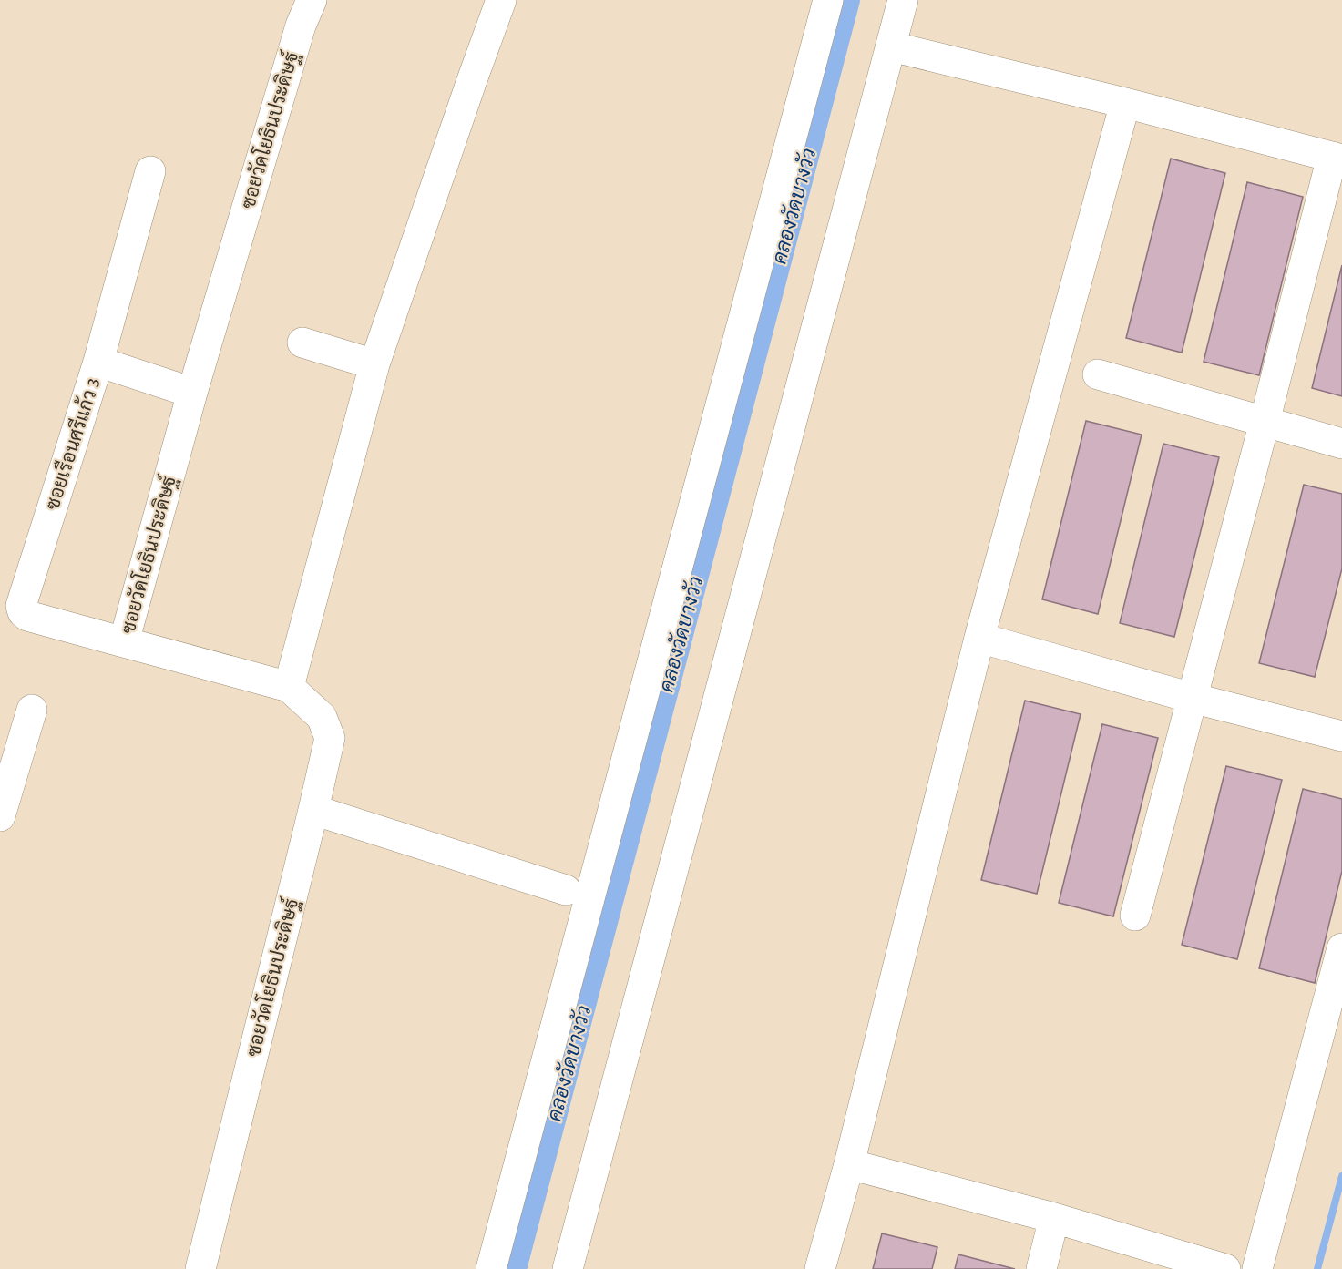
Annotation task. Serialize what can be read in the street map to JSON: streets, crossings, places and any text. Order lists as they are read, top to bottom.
{
  "streets": {
    "street": ["ซอยวัดโยธินประดิษฐ์", "ซอยเรือนศรีแก้ว 3"]
  },
  "crossings": [
    ["ซอยวัดโยธินประดิษฐ์", "ซอยเรือนศรีแก้ว 3"]
  ],
  "water": ["คลองวัดบางวัว"]
}
